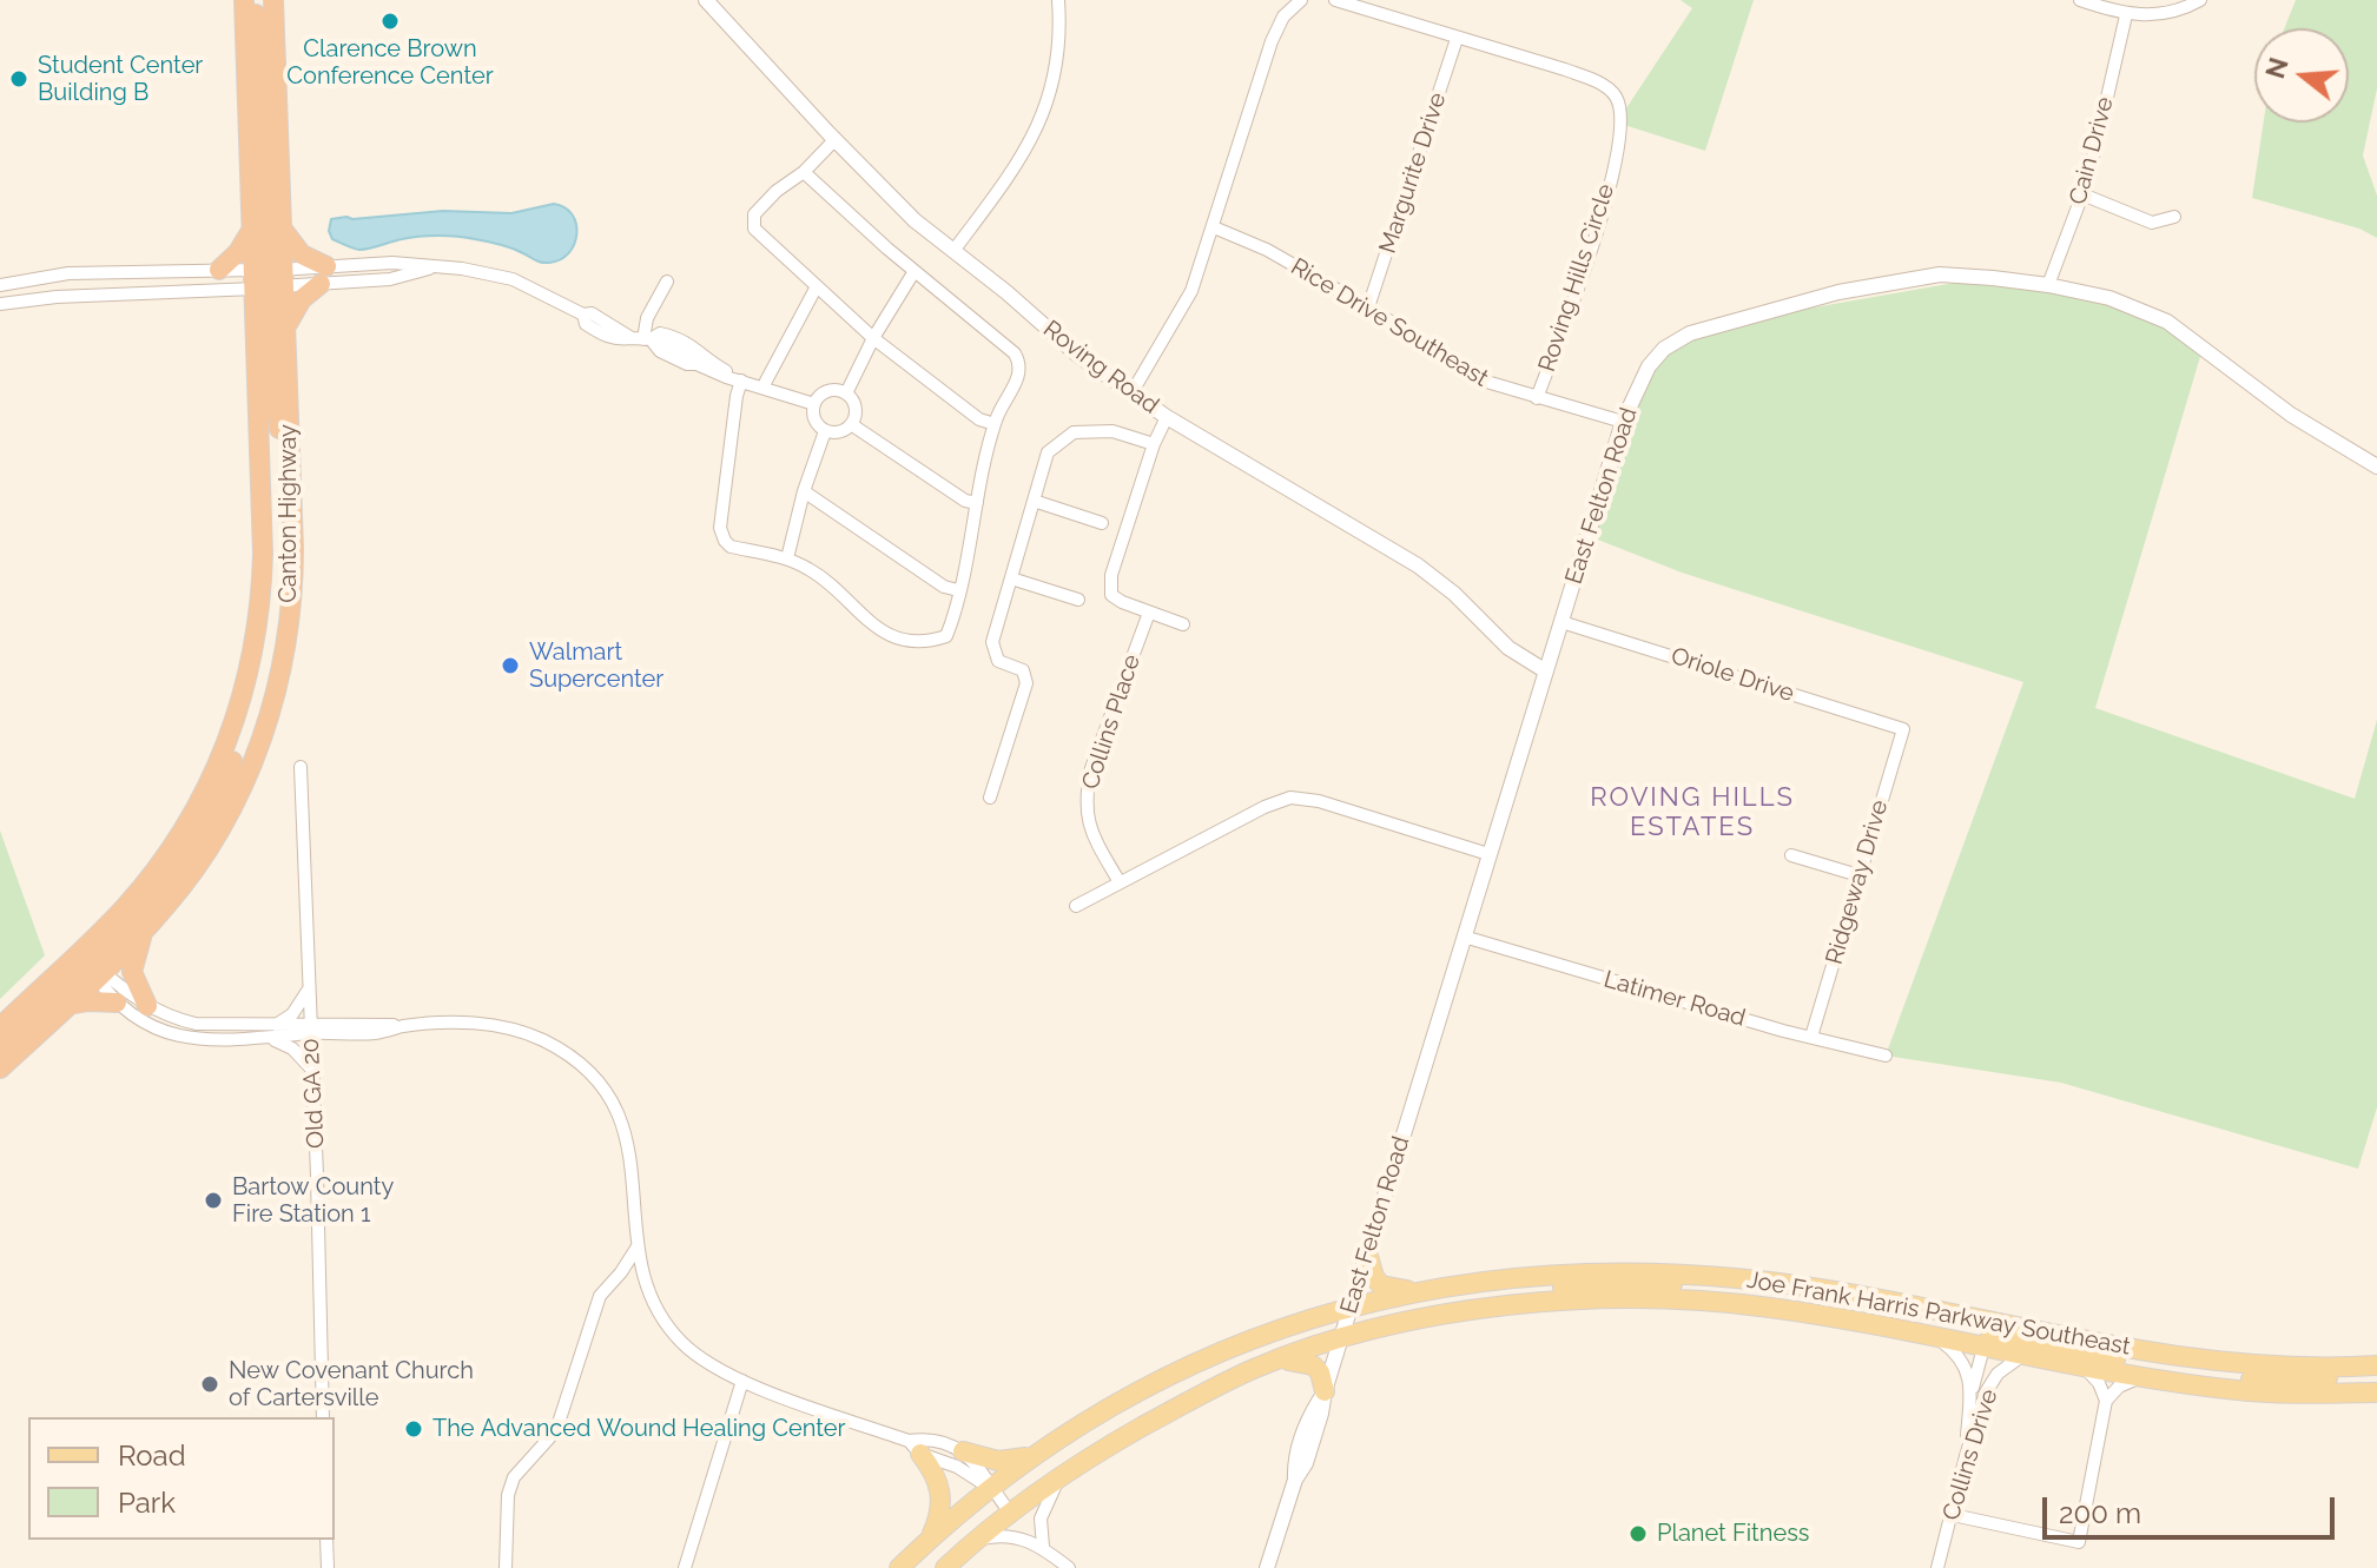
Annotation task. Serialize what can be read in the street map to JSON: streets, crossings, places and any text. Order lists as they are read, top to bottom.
{
  "streets": {
    "highway": ["Canton Highway"],
    "main road": ["Joe Frank Harris Parkway Southeast"],
    "street": [
      "Cain Drive",
      "Margurite Drive",
      "Roving Hills Circle",
      "Rice Drive Southeast",
      "Roving Road",
      "East Felton Road",
      "Oriole Drive",
      "Collins Place",
      "Ridgeway Drive",
      "Latimer Road",
      "Old GA 20",
      "Collins Drive"
    ]
  },
  "crossings": [
    ["Cain Drive", "East Felton Road"],
    ["Margurite Drive", "Roving Hills Circle"],
    ["Margurite Drive", "Rice Drive Southeast"],
    ["Roving Hills Circle", "Rice Drive Southeast"],
    ["Rice Drive Southeast", "East Felton Road"],
    ["Roving Road", "East Felton Road"],
    ["East Felton Road", "Oriole Drive"],
    ["East Felton Road", "Latimer Road"],
    ["East Felton Road", "Joe Frank Harris Parkway Southeast"],
    ["Oriole Drive", "Ridgeway Drive"],
    ["Ridgeway Drive", "Latimer Road"],
    ["Joe Frank Harris Parkway Southeast", "Collins Drive"]
  ],
  "districts": ["ROVING HILLS ESTATES"],
  "places": [
    "Clarence Brown Conference Center",
    "Student Center Building B",
    "Walmart Supercenter",
    "Bartow County Fire Station 1",
    "New Covenant Church of Cartersville",
    "The Advanced Wound Healing Center",
    "Planet Fitness"
  ],
  "legend": ["Road", "Park"],
  "scale_bar": "200 m",
  "north": "left"
}
